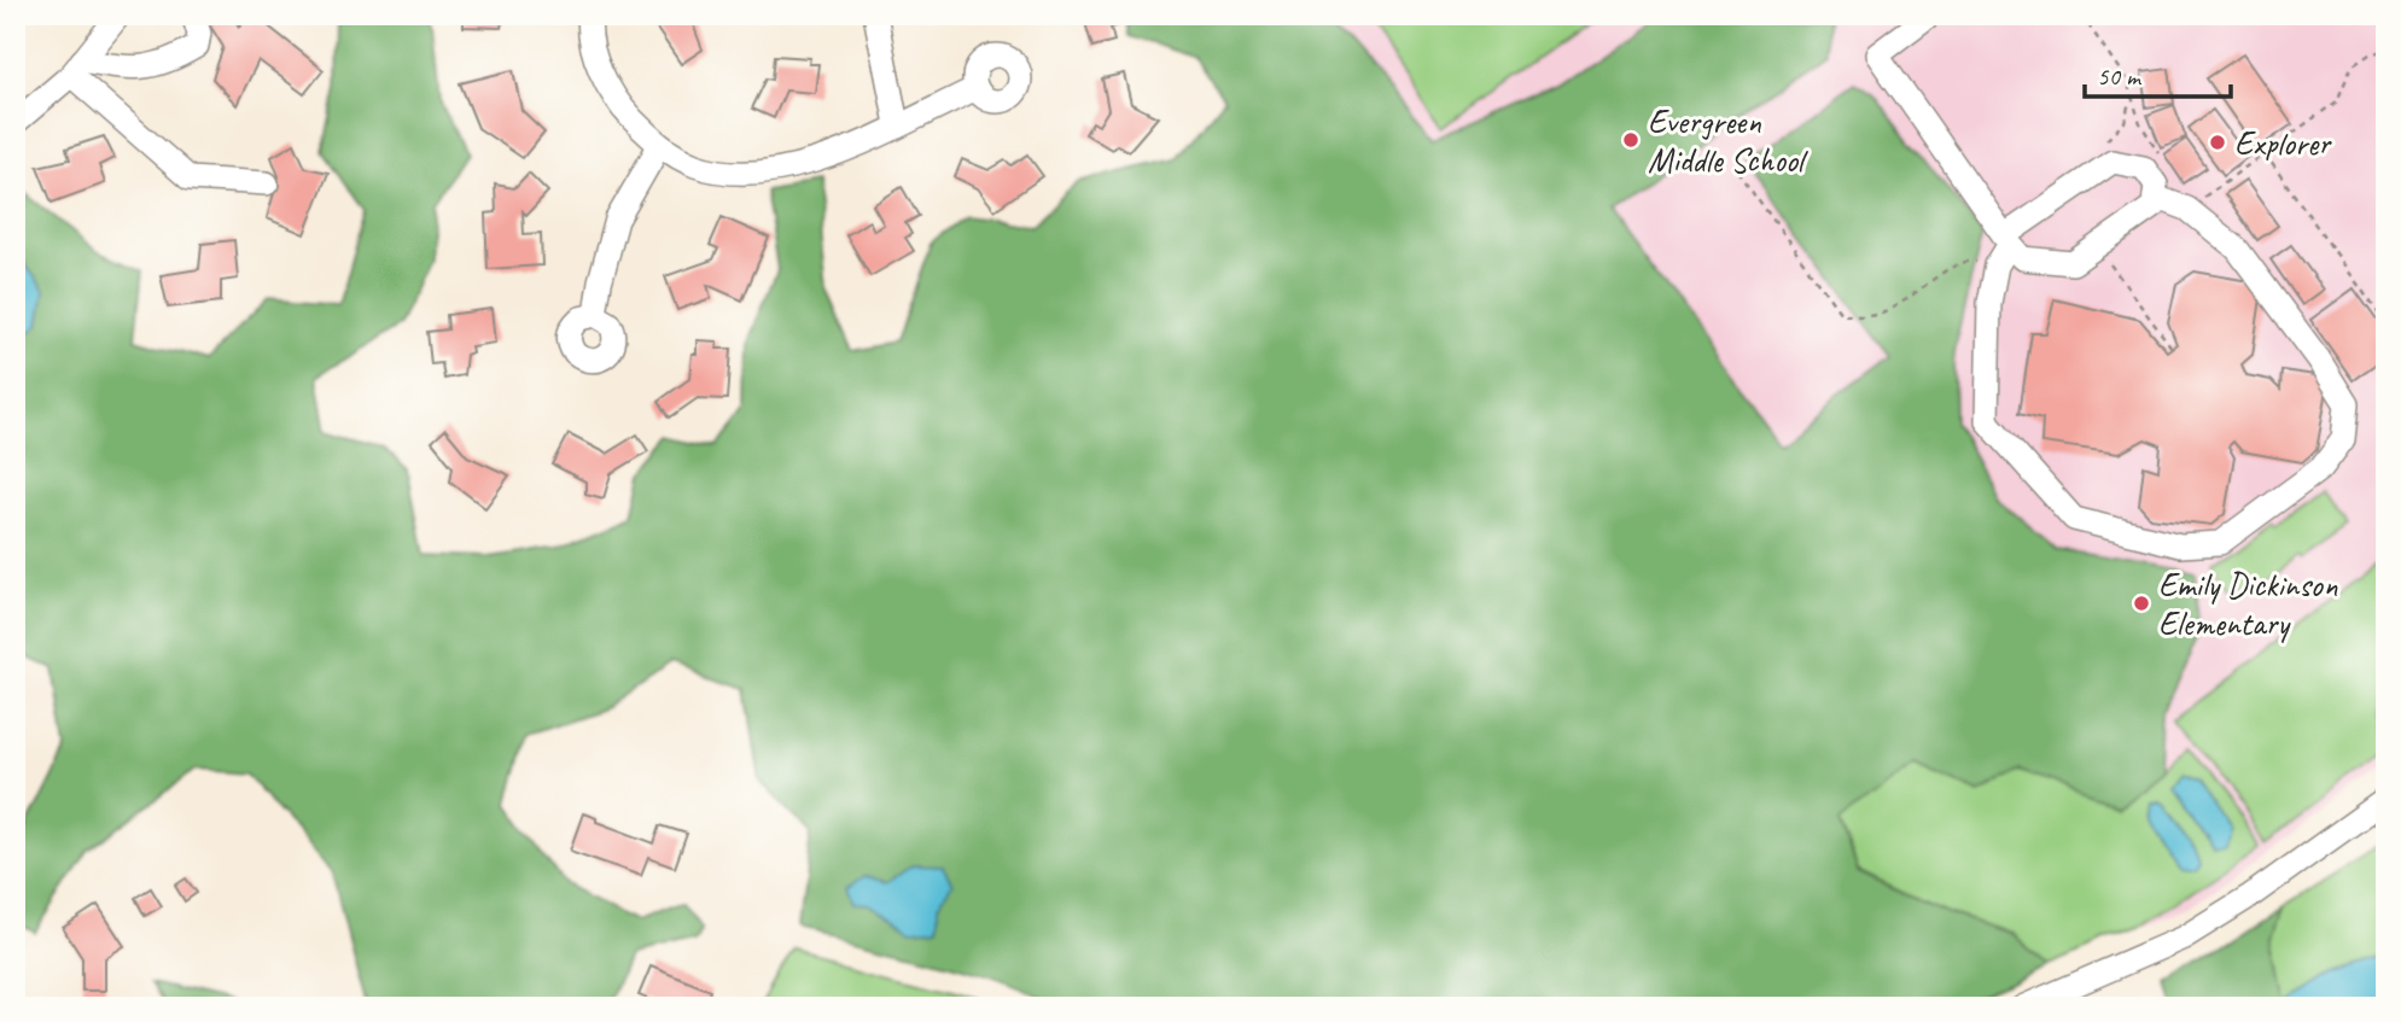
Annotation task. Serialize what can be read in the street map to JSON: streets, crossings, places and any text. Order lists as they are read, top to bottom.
{
  "places": ["Evergreen Middle School", "Explorer", "Emily Dickinson Elementary"],
  "scale_bar": "50 m"
}
